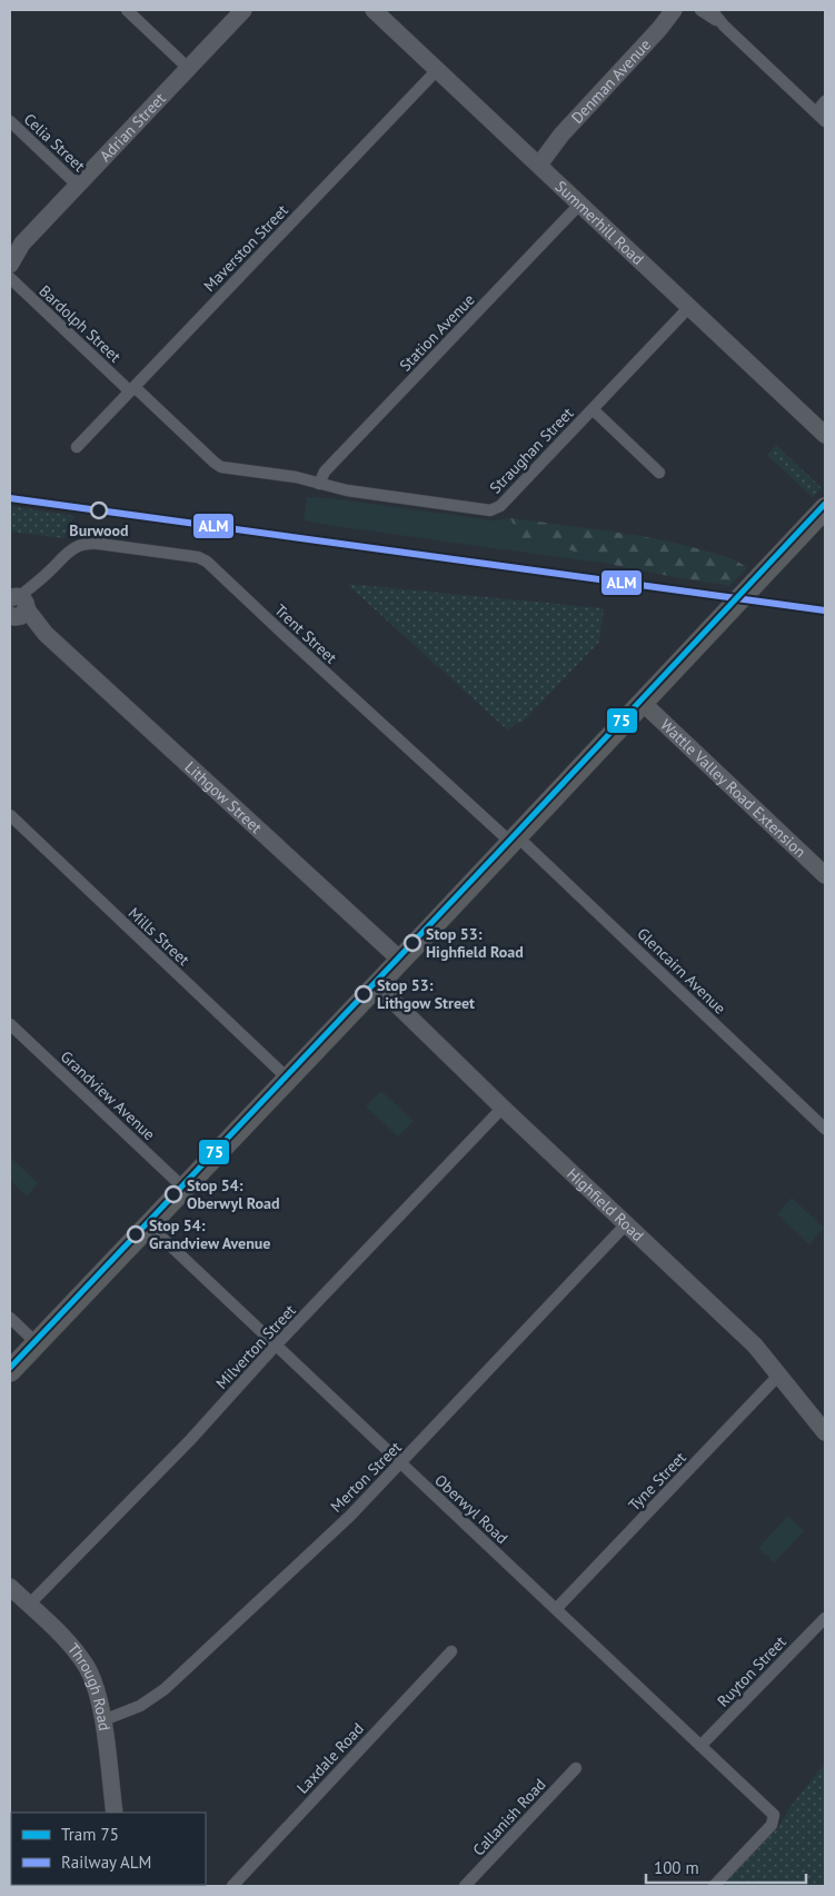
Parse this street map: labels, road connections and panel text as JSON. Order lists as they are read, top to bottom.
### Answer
{
  "streets": {
    "street": [
      "Denman Avenue",
      "Adrian Street",
      "Celia Street",
      "Summerhill Road",
      "Maverston Street",
      "Bardolph Street",
      "Station Avenue",
      "Straughan Street",
      "Trent Street",
      "Wattle Valley Road Extension",
      "Lithgow Street",
      "Mills Street",
      "Glencairn Avenue",
      "Grandview Avenue",
      "Highfield Road",
      "Milverton Street",
      "Merton Street",
      "Tyne Street",
      "Oberwyl Road",
      "Ruyton Street",
      "Through Road",
      "Laxdale Road",
      "Callanish Road"
    ]
  },
  "crossings": [
    ["Denman Avenue", "Summerhill Road"],
    ["Adrian Street", "Celia Street"],
    ["Summerhill Road", "Maverston Street"],
    ["Summerhill Road", "Station Avenue"],
    ["Summerhill Road", "Straughan Street"],
    ["Maverston Street", "Bardolph Street"],
    ["Bardolph Street", "Station Avenue"],
    ["Bardolph Street", "Straughan Street"],
    ["Station Avenue", "Straughan Street"],
    ["Trent Street", "Lithgow Street"],
    ["Trent Street", "Glencairn Avenue"],
    ["Highfield Road", "Milverton Street"],
    ["Highfield Road", "Merton Street"],
    ["Highfield Road", "Tyne Street"],
    ["Milverton Street", "Oberwyl Road"],
    ["Milverton Street", "Through Road"],
    ["Merton Street", "Oberwyl Road"],
    ["Merton Street", "Through Road"],
    ["Tyne Street", "Oberwyl Road"],
    ["Oberwyl Road", "Ruyton Street"]
  ],
  "places": [
    "Burwood",
    "Stop 53: Highfield Road",
    "Stop 53: Lithgow Street",
    "Stop 54: Oberwyl Road",
    "Stop 54: Grandview Avenue"
  ],
  "lines": ["rail line ALM", "tram line 75"],
  "legend": ["Tram 75", "Railway ALM"],
  "scale_bar": "100 m"
}
